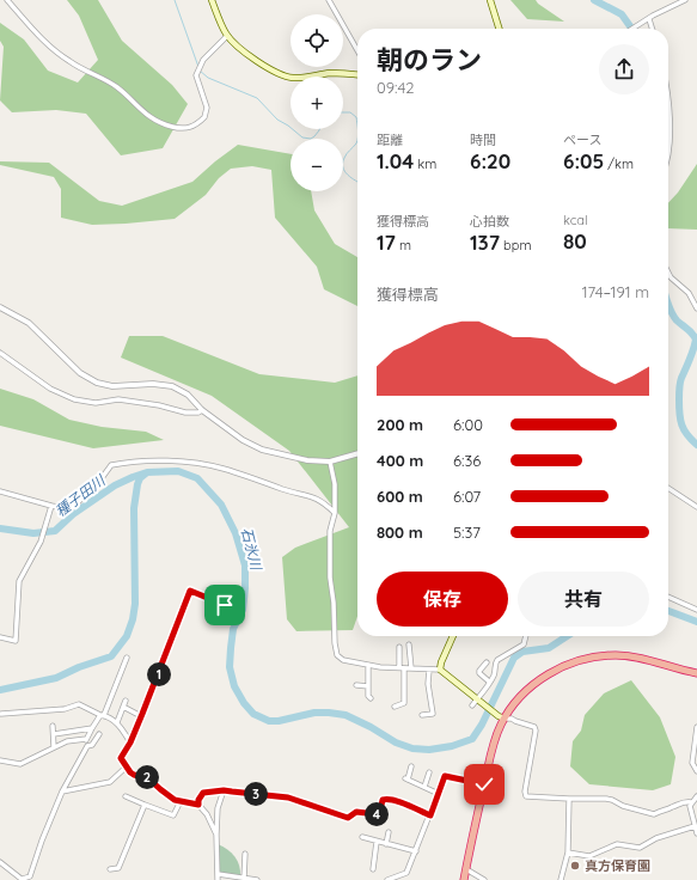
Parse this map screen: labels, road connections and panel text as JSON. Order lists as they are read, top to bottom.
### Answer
{
  "water": ["種子田川", "石氷川"],
  "places": ["真方保育園"],
  "page": {
    "map_buttons": ["+", "−"],
    "heading": ["朝のラン", "09:42"],
    "stats": [
      ["距離", "1.04 km"],
      ["時間", "6:20"],
      ["ペース", "6:05 /km"],
      ["獲得標高", "17 m"],
      ["心拍数", "137 bpm"],
      ["kcal", "80"]
    ],
    "chart": ["獲得標高", "174–191 m"],
    "list": [
      {
        "name": "200 m",
        "note": "6:00"
      },
      {
        "name": "400 m",
        "note": "6:36"
      },
      {
        "name": "600 m",
        "note": "6:07"
      },
      {
        "name": "800 m",
        "note": "5:37"
      }
    ],
    "buttons": ["保存", "共有"],
    "pins": [
      "1",
      "2",
      "3",
      "4"
    ]
  }
}
